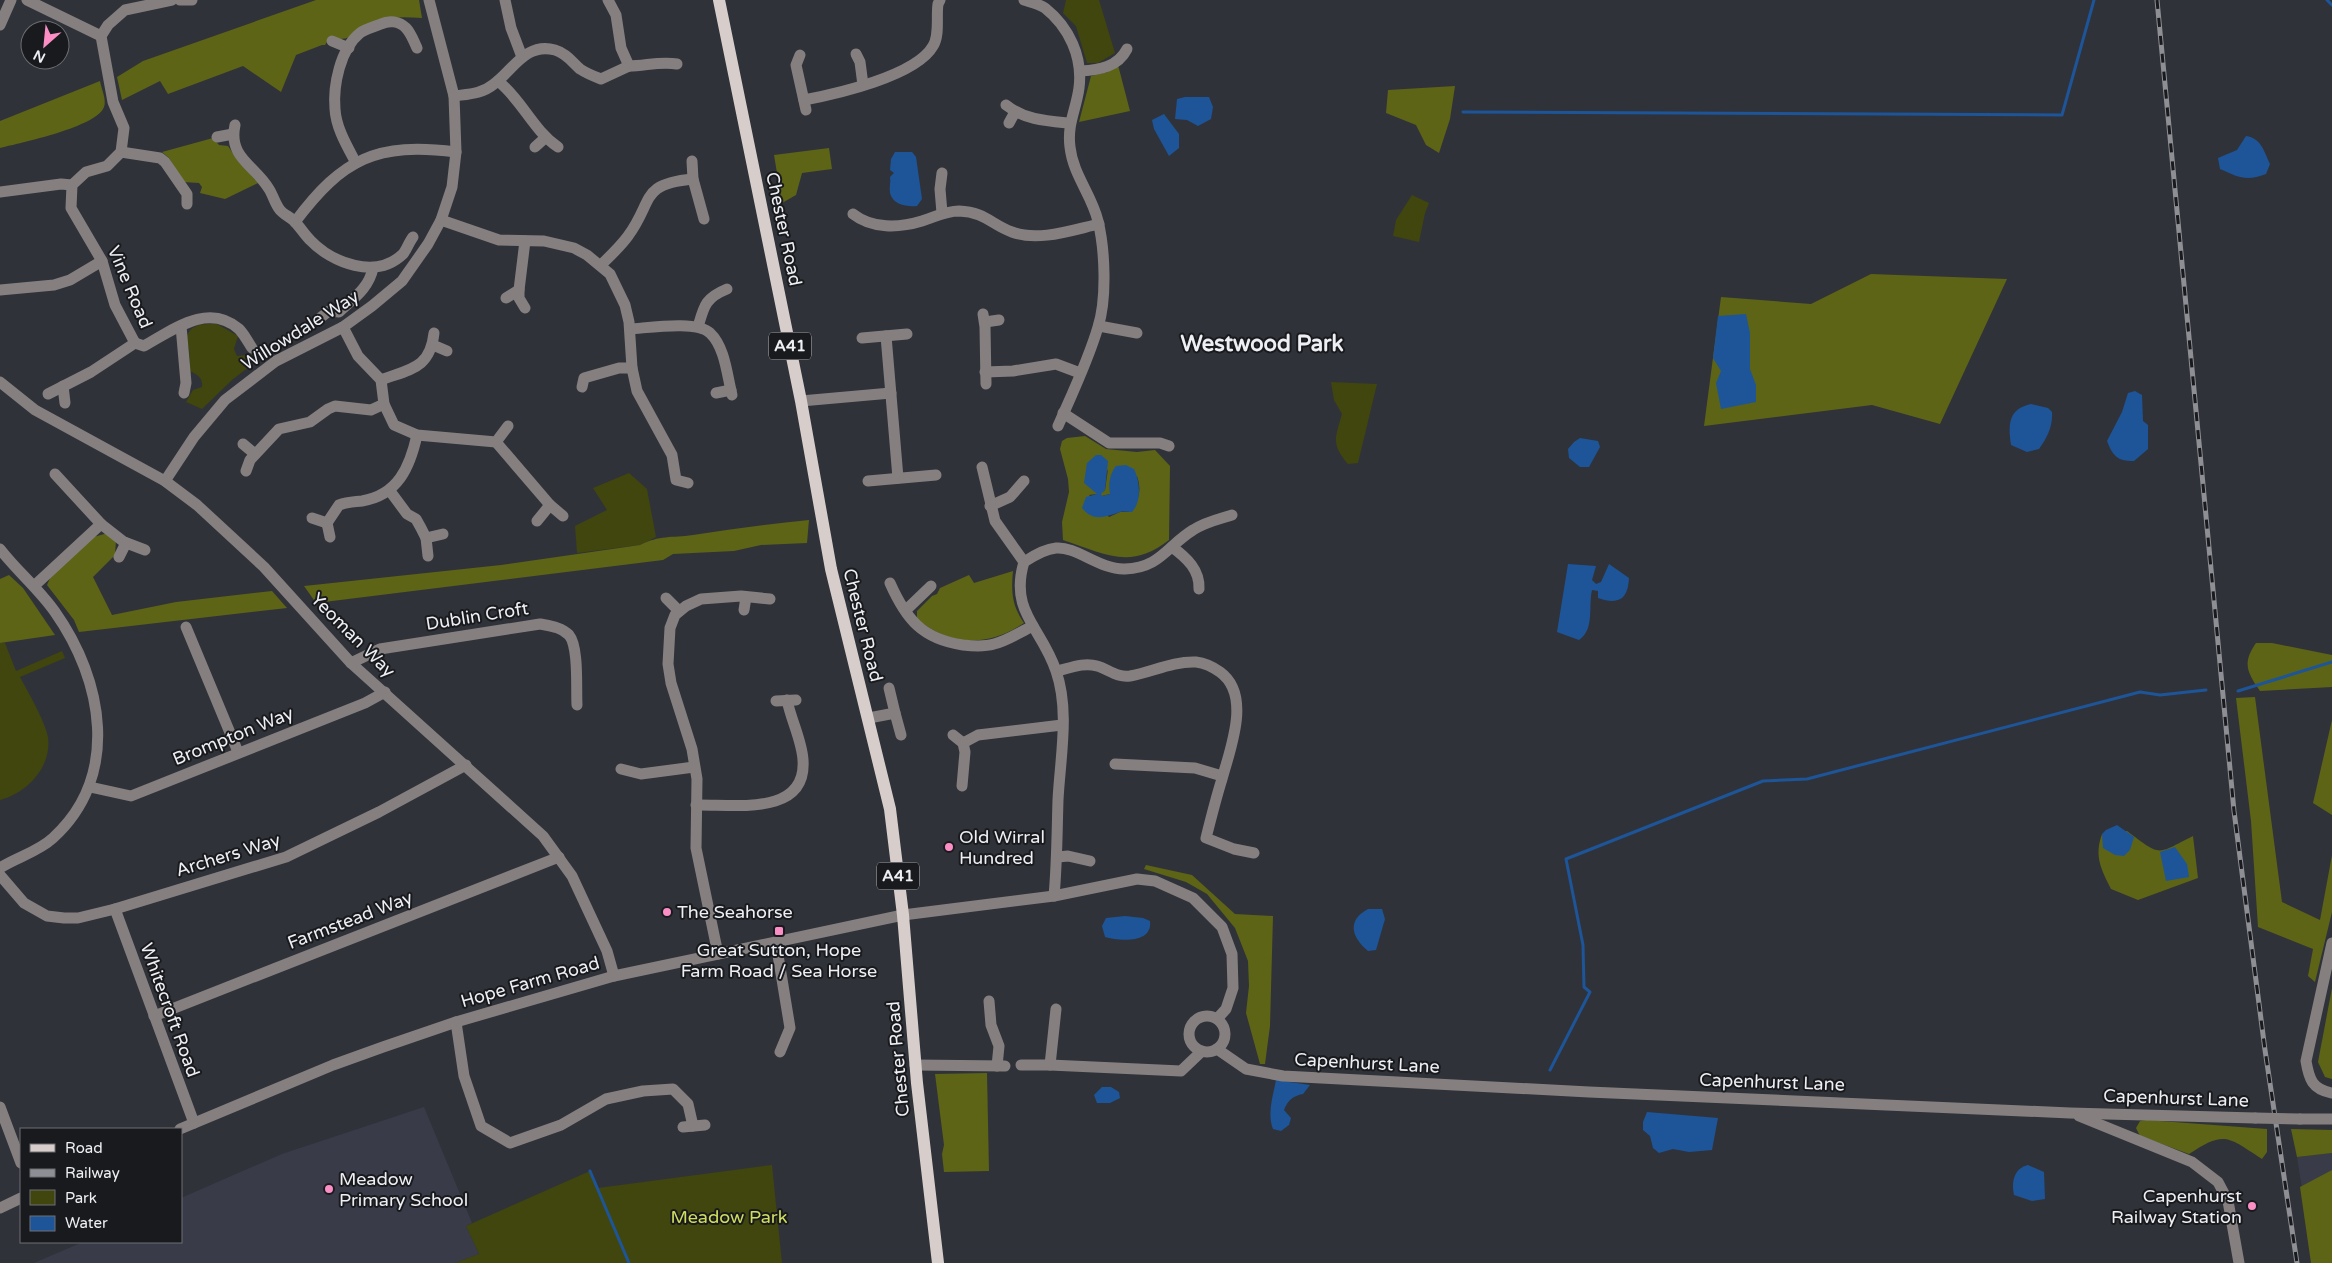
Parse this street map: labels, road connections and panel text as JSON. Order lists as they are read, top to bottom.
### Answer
{
  "streets": {
    "main road": ["Chester Road", "A41"],
    "street": [
      "Vine Road",
      "Willowdale Way",
      "Dublin Croft",
      "Yeoman Way",
      "Brompton Way",
      "Archers Way",
      "Farmstead Way",
      "Hope Farm Road",
      "Whitecroft Road",
      "Capenhurst Lane"
    ]
  },
  "crossings": [
    ["Chester Road", "Hope Farm Road"],
    ["Willowdale Way", "Yeoman Way"],
    ["Dublin Croft", "Yeoman Way"],
    ["Yeoman Way", "Brompton Way"],
    ["Yeoman Way", "Archers Way"],
    ["Yeoman Way", "Farmstead Way"],
    ["Yeoman Way", "Hope Farm Road"],
    ["Archers Way", "Whitecroft Road"],
    ["Farmstead Way", "Whitecroft Road"],
    ["Hope Farm Road", "Whitecroft Road"],
    ["Hope Farm Road", "Capenhurst Lane"]
  ],
  "districts": ["Westwood Park"],
  "parks": ["Meadow Park"],
  "places": {
    "other": [
      "Old Wirral Hundred",
      "The Seahorse",
      "Meadow Primary School",
      "Capenhurst Railway Station"
    ],
    "transit": ["Great Sutton, Hope Farm Road / Sea Horse"]
  },
  "legend": [
    "Road",
    "Railway",
    "Park",
    "Water"
  ],
  "north": "bottom left"
}
